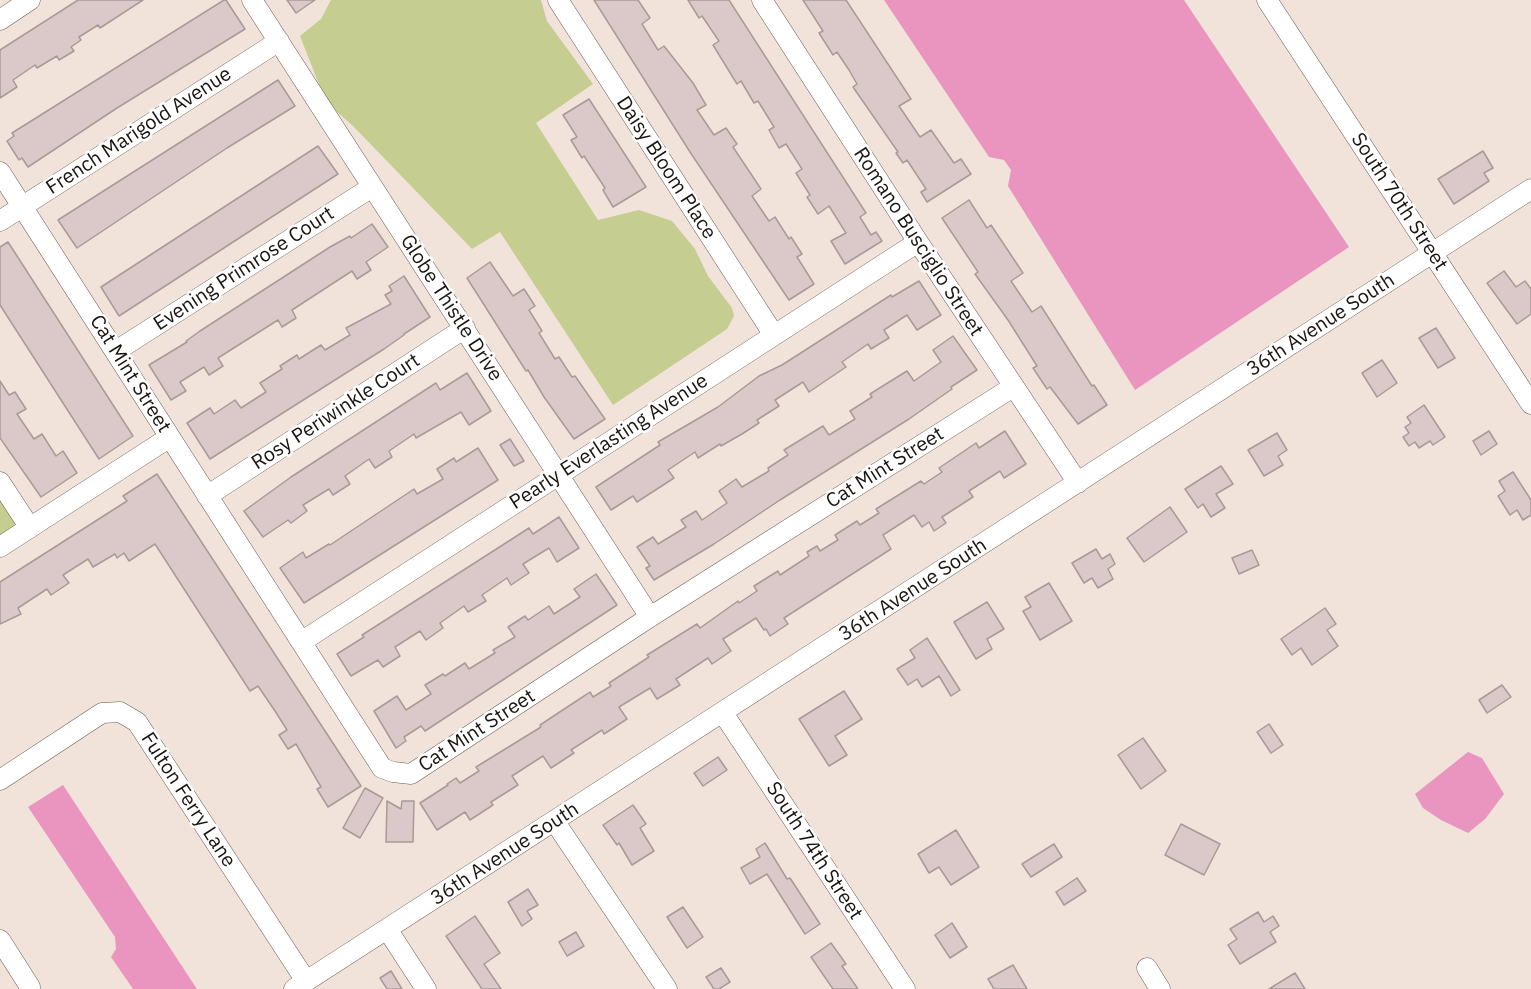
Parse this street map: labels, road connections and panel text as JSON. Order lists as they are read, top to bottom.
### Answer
{
  "streets": {
    "street": [
      "French Marigold Avenue",
      "Daisy Bloom Place",
      "South 70th Street",
      "Romano Busciglio Street",
      "Evening Primrose Court",
      "Globe Thistle Drive",
      "36th Avenue South",
      "Cat Mint Street",
      "Rosy Periwinkle Court",
      "Pearly Everlasting Avenue",
      "Fulton Ferry Lane",
      "South 74th Street"
    ]
  },
  "crossings": [
    ["French Marigold Avenue", "Globe Thistle Drive"],
    ["French Marigold Avenue", "Cat Mint Street"],
    ["Daisy Bloom Place", "Pearly Everlasting Avenue"],
    ["South 70th Street", "36th Avenue South"],
    ["Romano Busciglio Street", "36th Avenue South"],
    ["Romano Busciglio Street", "Cat Mint Street"],
    ["Romano Busciglio Street", "Pearly Everlasting Avenue"],
    ["Evening Primrose Court", "Globe Thistle Drive"],
    ["Evening Primrose Court", "Cat Mint Street"],
    ["Globe Thistle Drive", "Cat Mint Street"],
    ["Globe Thistle Drive", "Rosy Periwinkle Court"],
    ["Globe Thistle Drive", "Pearly Everlasting Avenue"],
    ["36th Avenue South", "Fulton Ferry Lane"],
    ["36th Avenue South", "South 74th Street"],
    ["Cat Mint Street", "Rosy Periwinkle Court"],
    ["Cat Mint Street", "Pearly Everlasting Avenue"]
  ]
}
